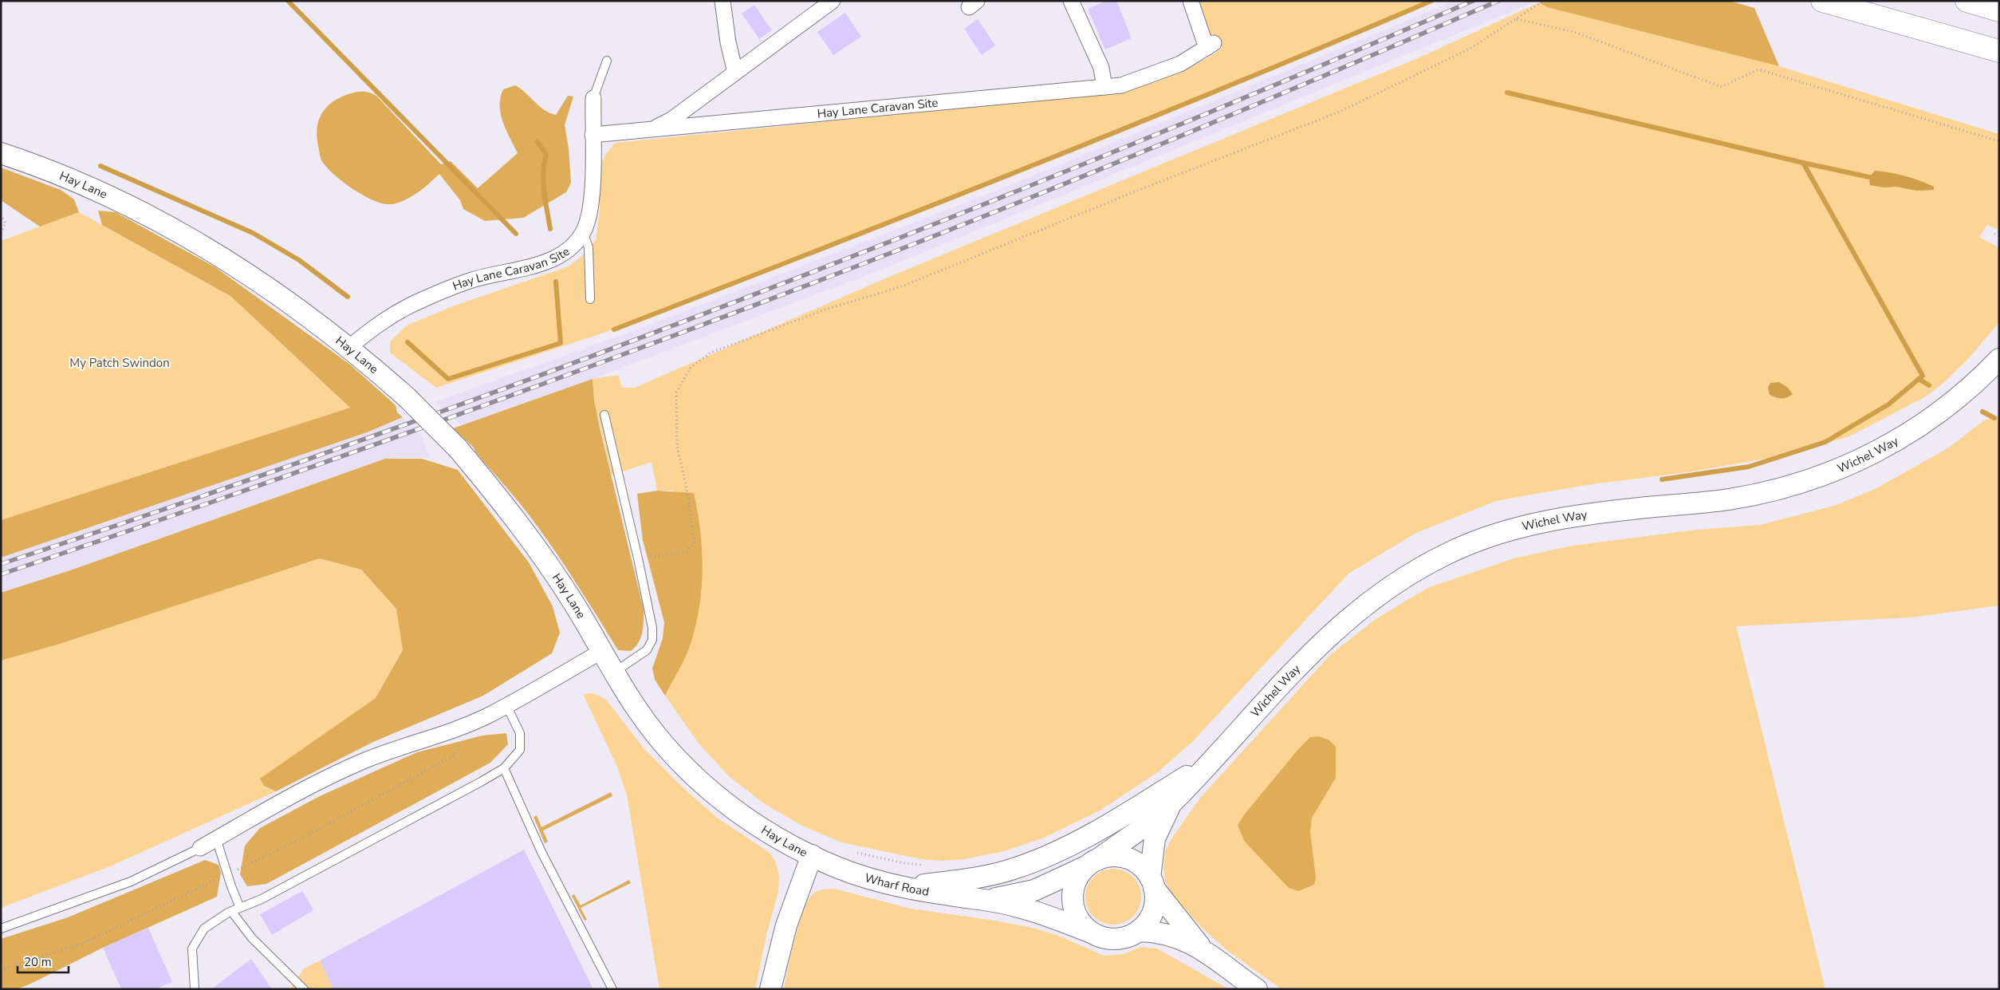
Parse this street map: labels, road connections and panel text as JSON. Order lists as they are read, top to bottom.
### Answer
{
  "streets": {
    "main road": ["Hay Lane", "Wichel Way", "Wharf Road"],
    "street": ["Hay Lane Caravan Site"]
  },
  "crossings": [
    ["Hay Lane Caravan Site", "Hay Lane"],
    ["Hay Lane", "Wharf Road"],
    ["Wichel Way", "Wharf Road"]
  ],
  "parks": ["My Patch Swindon"],
  "scale_bar": "20 m"
}
